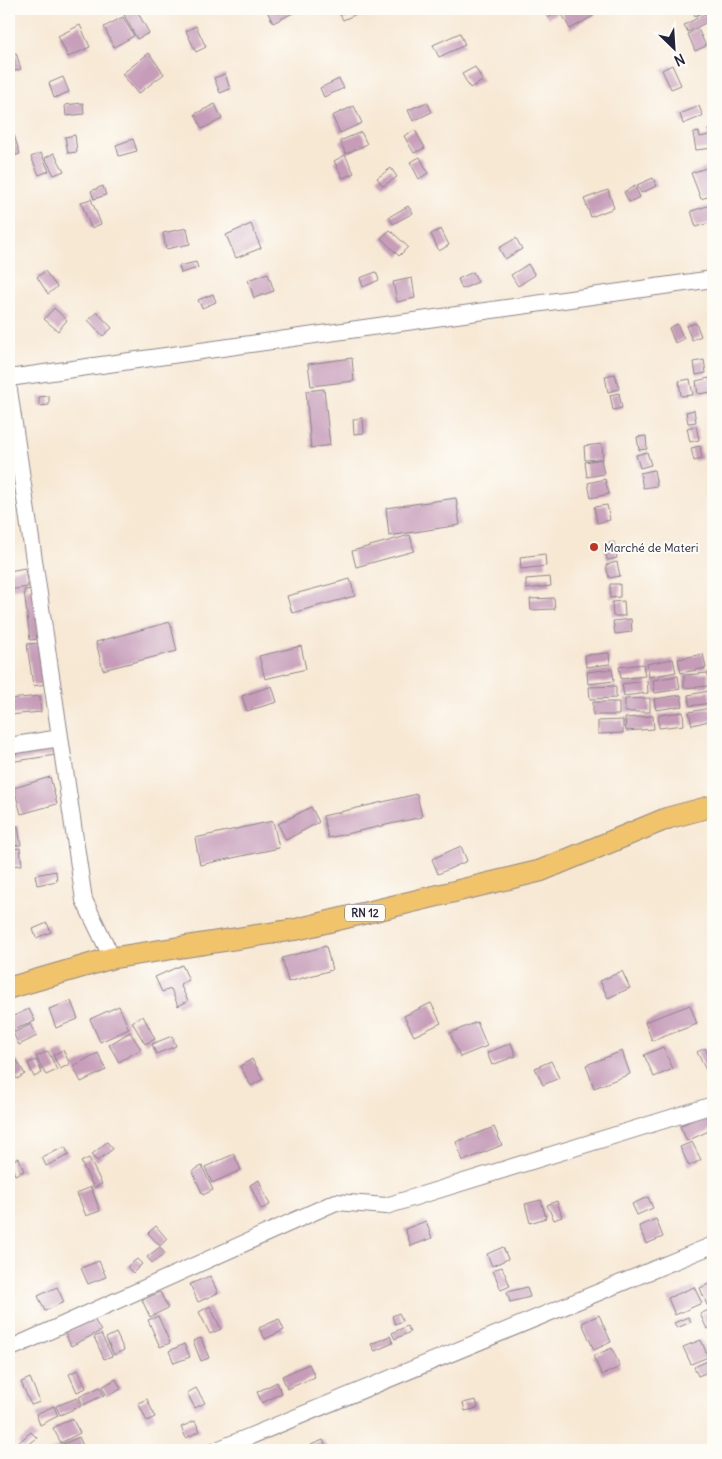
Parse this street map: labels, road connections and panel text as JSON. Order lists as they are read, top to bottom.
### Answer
{
  "streets": {
    "main road": ["RN 12"]
  },
  "places": ["Marché de Materi"],
  "north": "bottom right"
}
